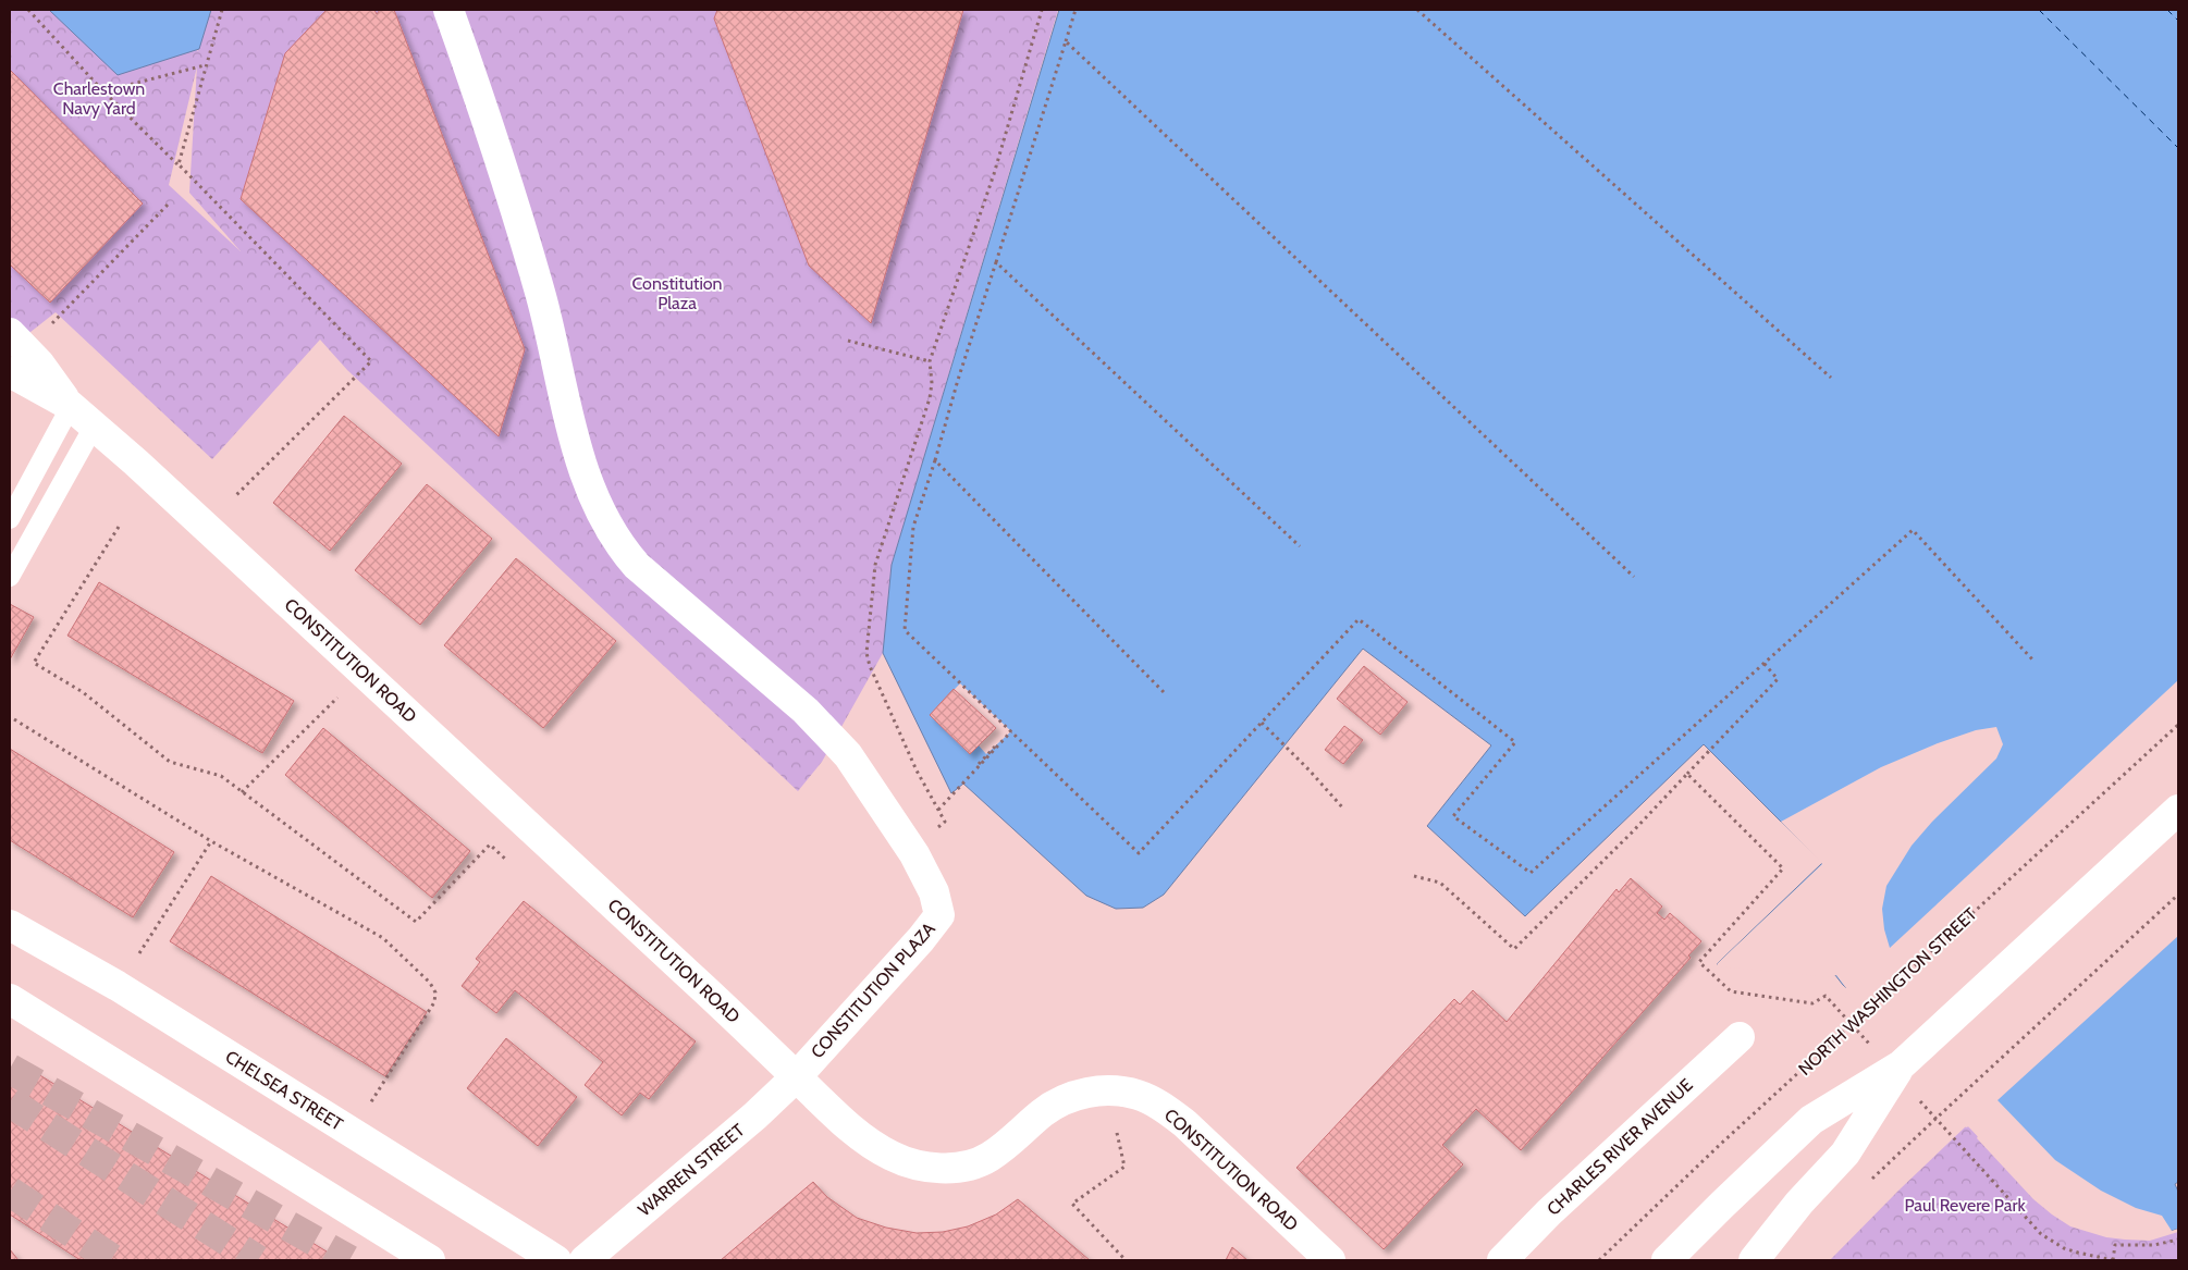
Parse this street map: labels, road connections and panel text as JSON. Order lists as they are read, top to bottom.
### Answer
{
  "streets": {
    "street": [
      "CONSTITUTION ROAD",
      "CONSTITUTION PLAZA",
      "CHELSEA STREET",
      "CHARLES RIVER AVENUE",
      "WARREN STREET"
    ],
    "path": ["NORTH WASHINGTON STREET"]
  },
  "crossings": [
    ["CONSTITUTION ROAD", "CONSTITUTION PLAZA"],
    ["CONSTITUTION ROAD", "WARREN STREET"],
    ["CONSTITUTION PLAZA", "WARREN STREET"]
  ],
  "parks": ["Charlestown Navy Yard", "Constitution Plaza", "Paul Revere Park"]
}
